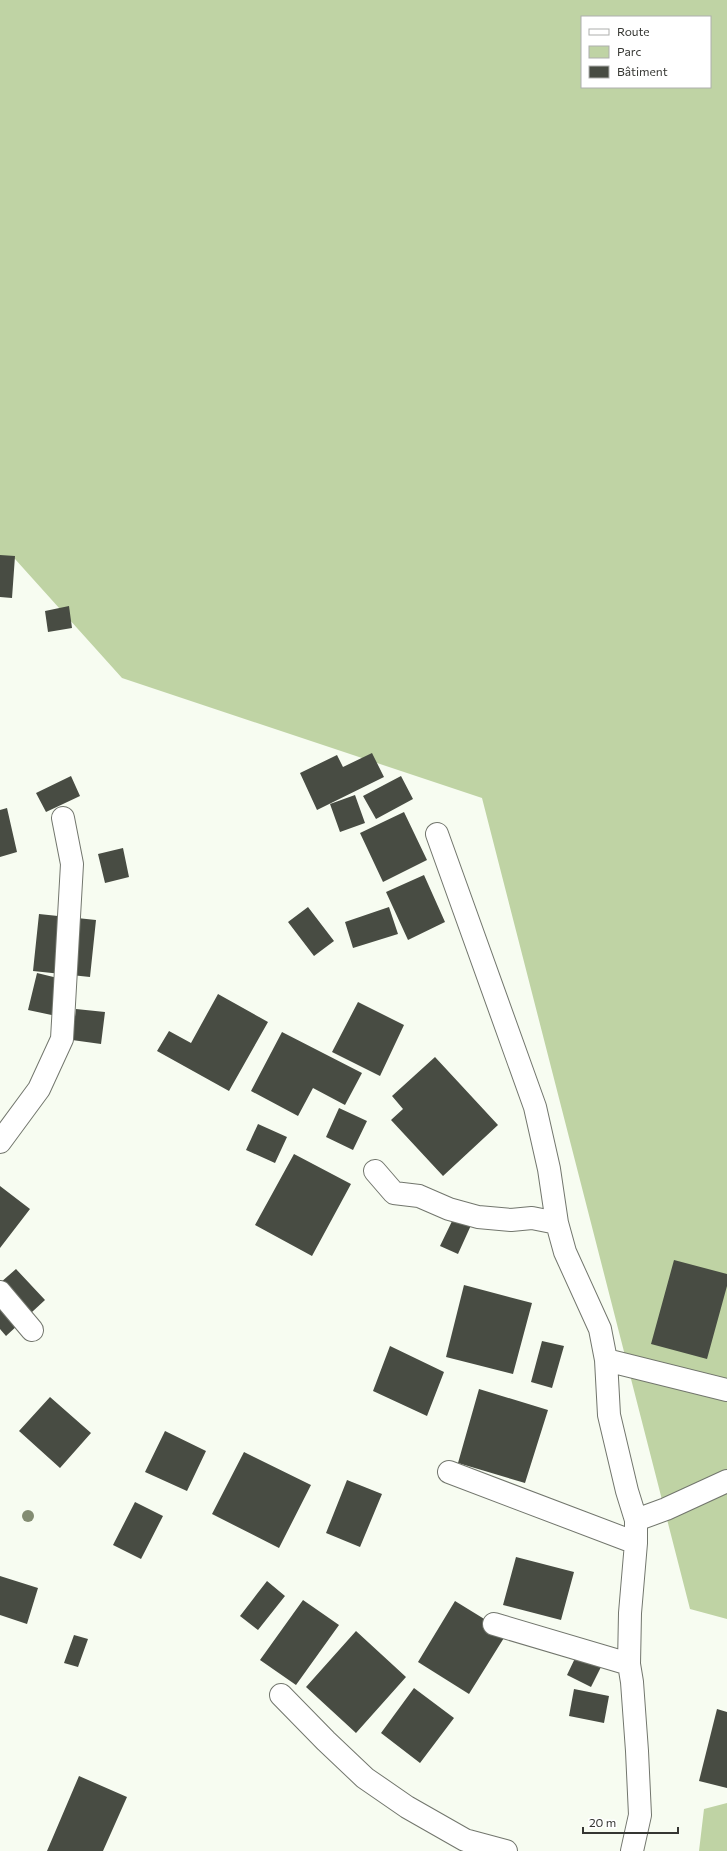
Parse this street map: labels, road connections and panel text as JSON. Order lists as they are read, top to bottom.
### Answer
{
  "legend": ["Route", "Parc", "Bâtiment"],
  "scale_bar": "20 m"
}
